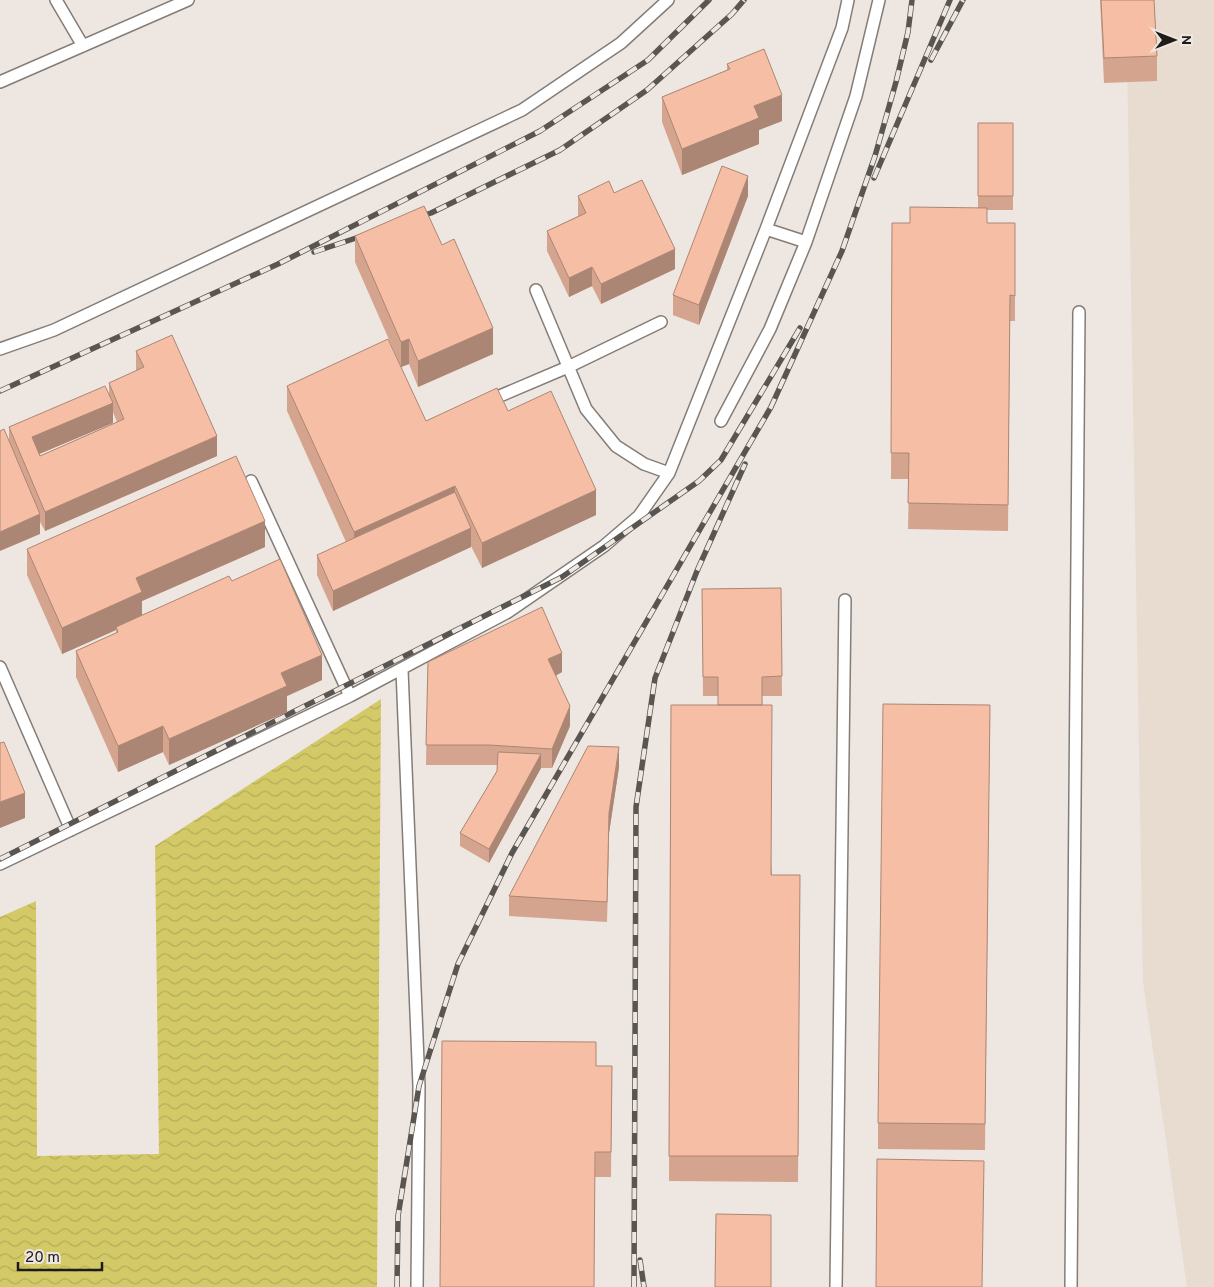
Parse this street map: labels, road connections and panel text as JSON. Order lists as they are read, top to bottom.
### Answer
{
  "scale_bar": "20 m",
  "north": "right"
}
